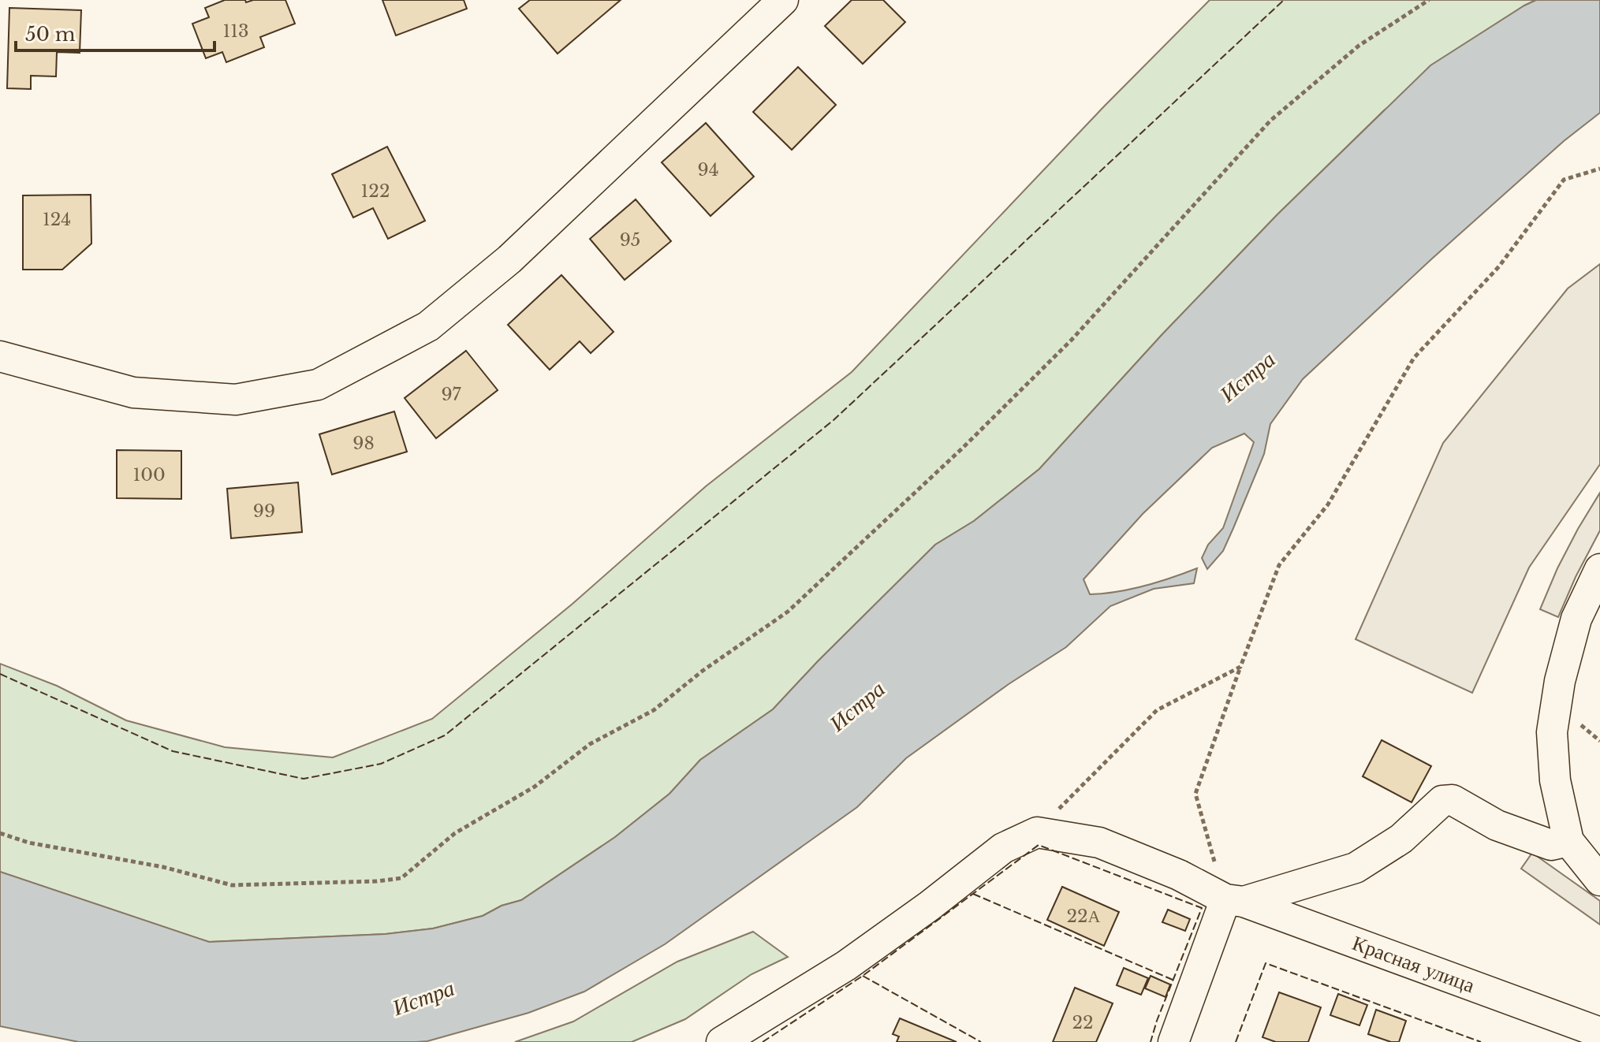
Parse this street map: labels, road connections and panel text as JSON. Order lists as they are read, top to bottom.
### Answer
{
  "streets": {
    "street": ["Красная улица"]
  },
  "water": ["Истра"],
  "house_numbers": [
    "113",
    "94",
    "122",
    "124",
    "95",
    "97",
    "98",
    "100",
    "99",
    "22А",
    "22"
  ],
  "scale_bar": "50 m"
}
